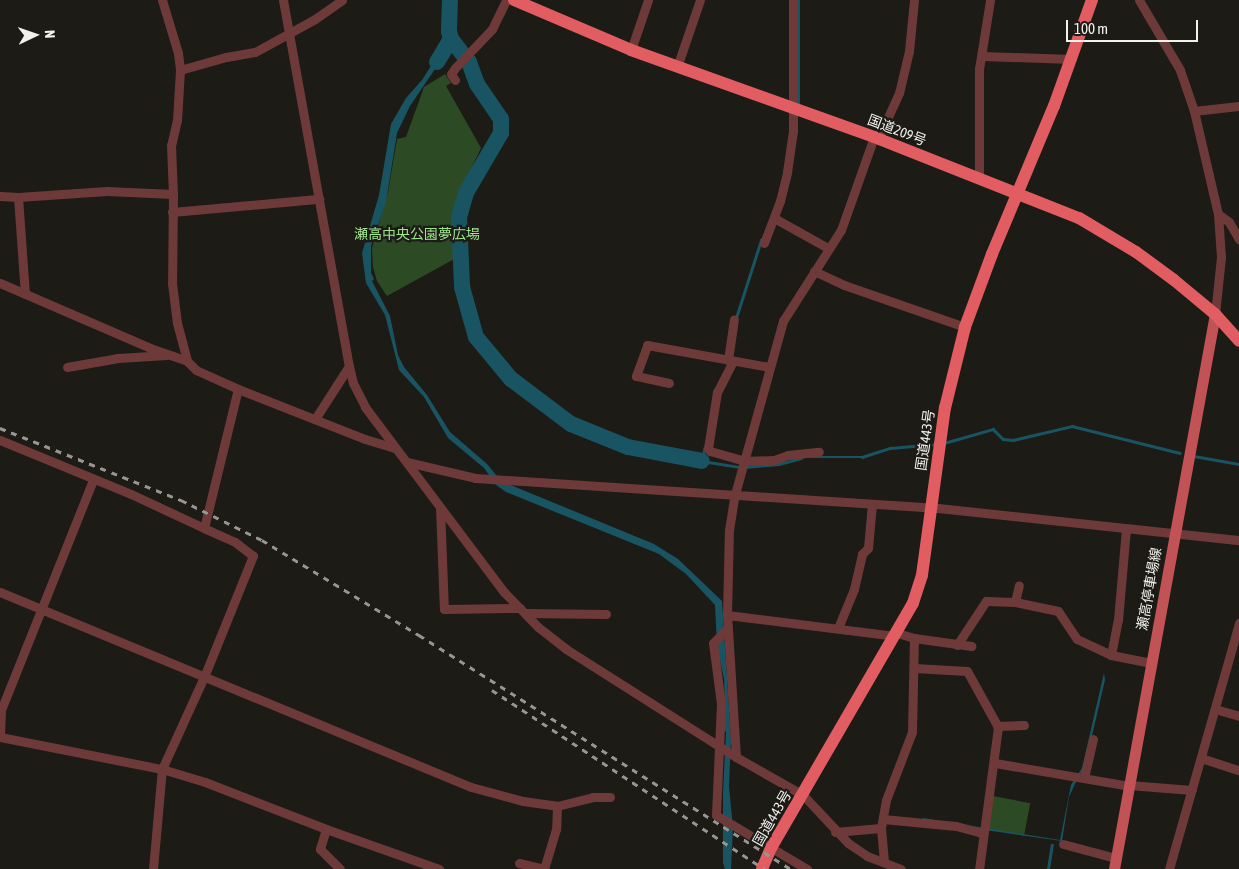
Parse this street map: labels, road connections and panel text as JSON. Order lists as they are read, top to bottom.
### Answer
{
  "streets": {
    "highway": ["国道209号", "国道443号"],
    "main road": ["瀬高停車場線"]
  },
  "crossings": [
    ["国道209号", "国道443号"],
    ["国道209号", "瀬高停車場線"]
  ],
  "parks": ["瀬高中央公園夢広場"],
  "scale_bar": "100 m",
  "north": "right"
}
